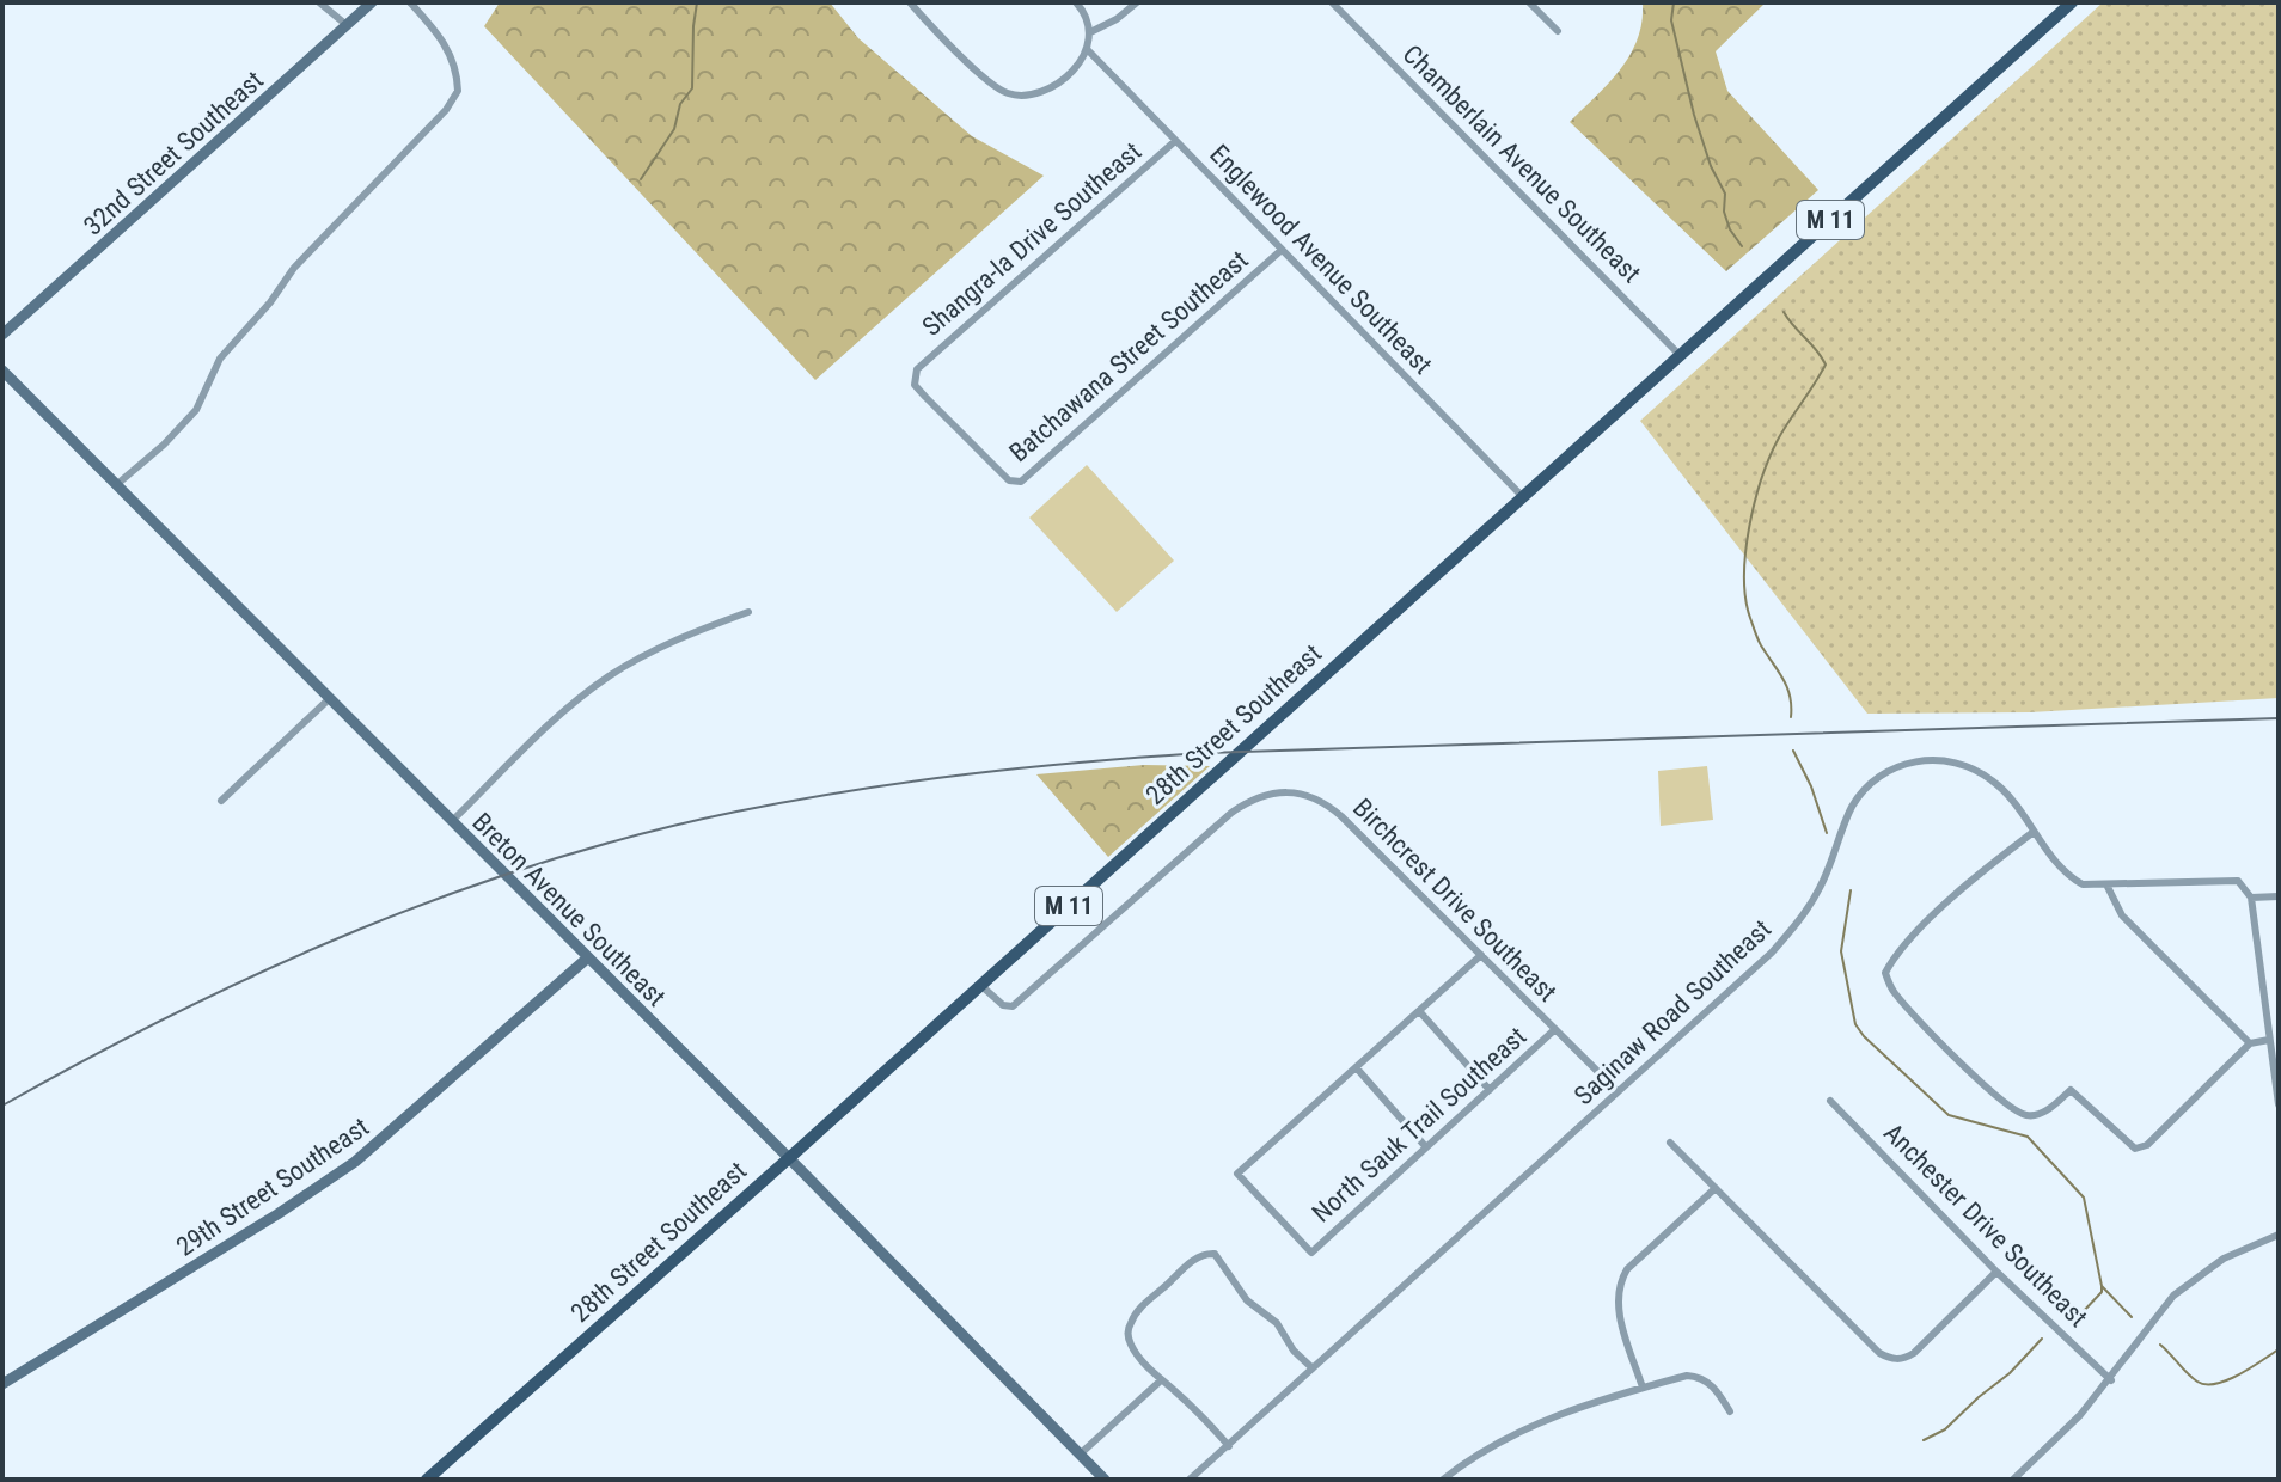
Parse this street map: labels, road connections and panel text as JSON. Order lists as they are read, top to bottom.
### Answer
{
  "streets": {
    "main road": [
      "32nd Street Southeast",
      "M 11",
      "28th Street Southeast",
      "Breton Avenue Southeast",
      "29th Street Southeast"
    ],
    "street": [
      "Chamberlain Avenue Southeast",
      "Shangra-la Drive Southeast",
      "Englewood Avenue Southeast",
      "Batchawana Street Southeast",
      "Birchcrest Drive Southeast",
      "Saginaw Road Southeast",
      "North Sauk Trail Southeast",
      "Anchester Drive Southeast"
    ]
  },
  "crossings": [
    ["Chamberlain Avenue Southeast", "28th Street Southeast"],
    ["Shangra-la Drive Southeast", "Englewood Avenue Southeast"],
    ["Shangra-la Drive Southeast", "Batchawana Street Southeast"],
    ["Englewood Avenue Southeast", "Batchawana Street Southeast"],
    ["Englewood Avenue Southeast", "28th Street Southeast"],
    ["28th Street Southeast", "Birchcrest Drive Southeast"],
    ["28th Street Southeast", "Breton Avenue Southeast"],
    ["Birchcrest Drive Southeast", "Saginaw Road Southeast"],
    ["Birchcrest Drive Southeast", "North Sauk Trail Southeast"],
    ["Breton Avenue Southeast", "29th Street Southeast"]
  ]
}
